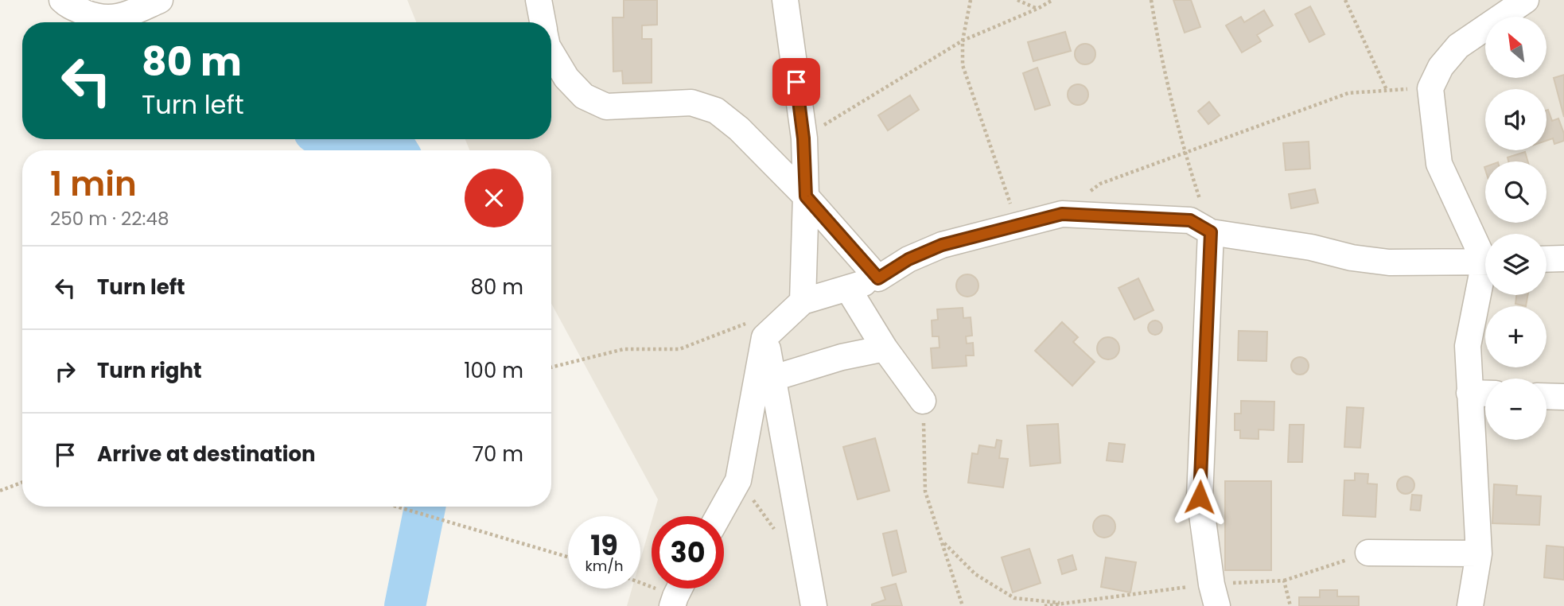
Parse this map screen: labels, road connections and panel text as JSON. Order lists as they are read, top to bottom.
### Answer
{
  "north": "top left",
  "page": {
    "map_buttons": ["+", "−"],
    "turn": ["80 m", "Turn left"],
    "heading": ["1 min", "250 m · 22:48"],
    "list": [
      {
        "name": "Turn left",
        "value": "80 m"
      },
      {
        "name": "Turn right",
        "value": "100 m"
      },
      {
        "name": "Arrive at destination",
        "value": "70 m"
      }
    ],
    "speed": "19 km/h",
    "limit": "30"
  }
}
